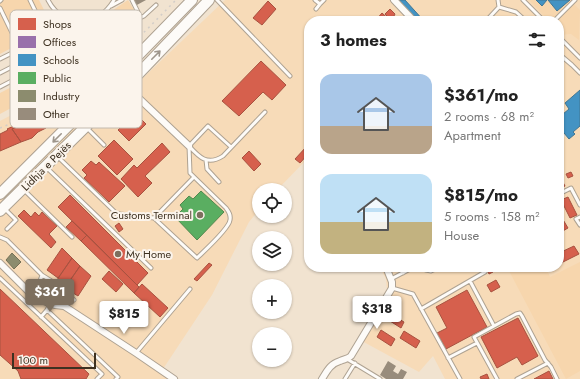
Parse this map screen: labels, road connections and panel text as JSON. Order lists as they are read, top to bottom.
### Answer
{
  "streets": {
    "highway": ["Lidhja e Pejës"]
  },
  "places": ["Customs Terminal", "My Home"],
  "legend": [
    "Shops",
    "Offices",
    "Schools",
    "Public",
    "Industry",
    "Other"
  ],
  "scale_bar": "100 m",
  "page": {
    "heading": "3 homes",
    "list": [
      {
        "name": "$361/mo",
        "note": "2 rooms · 68 m² · Apartment"
      },
      {
        "name": "$815/mo",
        "note": "5 rooms · 158 m² · House"
      }
    ],
    "map_buttons": ["+", "−"],
    "price": ["$361", "$318", "$815"],
    "scale": "100 m"
  }
}
